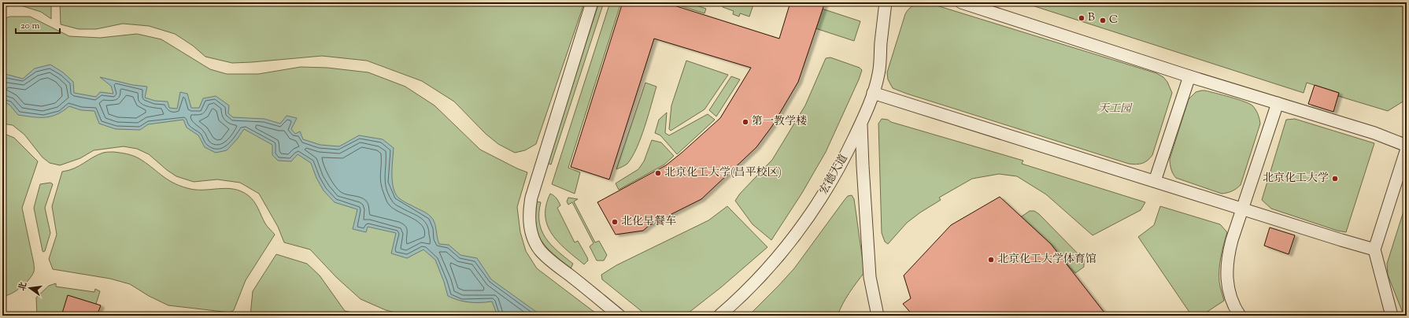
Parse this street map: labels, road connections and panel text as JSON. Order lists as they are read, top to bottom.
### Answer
{
  "streets": {
    "street": ["宏德大道"]
  },
  "parks": ["天工园"],
  "places": [
    "B",
    "C",
    "第一教学楼",
    "北京化工大学(昌平校区)",
    "北京化工大学",
    "北化早餐车",
    "北京化工大学体育馆"
  ],
  "scale_bar": "20 m",
  "north": "left"
}
